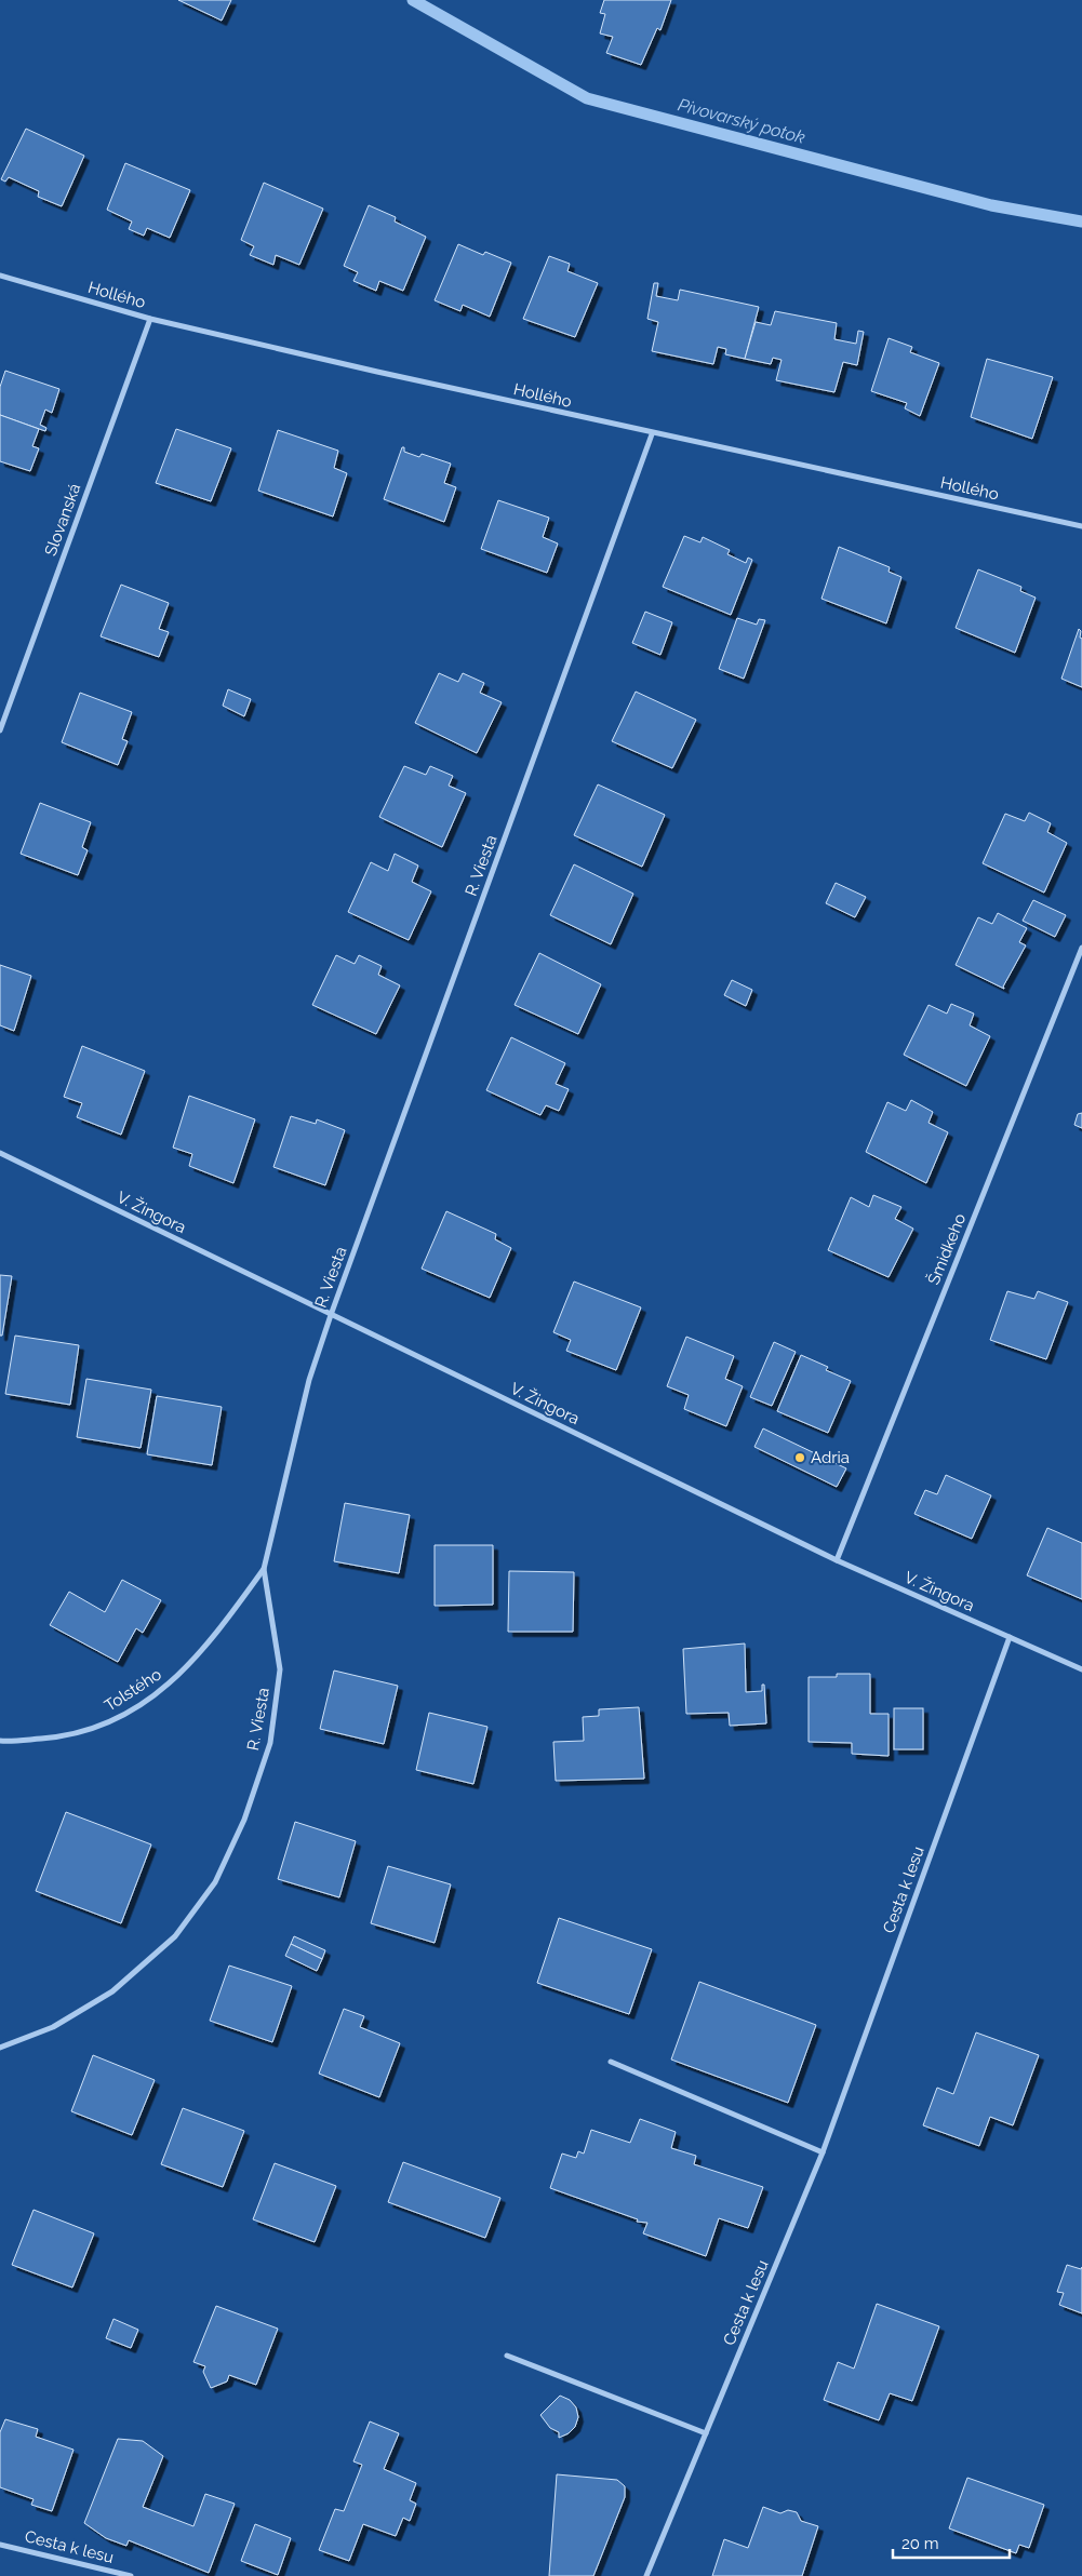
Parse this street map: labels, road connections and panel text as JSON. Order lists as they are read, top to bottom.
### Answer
{
  "streets": {
    "street": [
      "Hollého",
      "Slovanská",
      "R. Viesta",
      "V. Žingora",
      "Šmidkeho",
      "Tolstého",
      "Cesta k lesu"
    ]
  },
  "crossings": [
    ["Hollého", "Slovanská"],
    ["Hollého", "R. Viesta"],
    ["R. Viesta", "V. Žingora"],
    ["R. Viesta", "Tolstého"],
    ["V. Žingora", "Šmidkeho"],
    ["V. Žingora", "Cesta k lesu"]
  ],
  "water": ["Pivovarský potok"],
  "places": ["Adria"],
  "scale_bar": "20 m"
}
